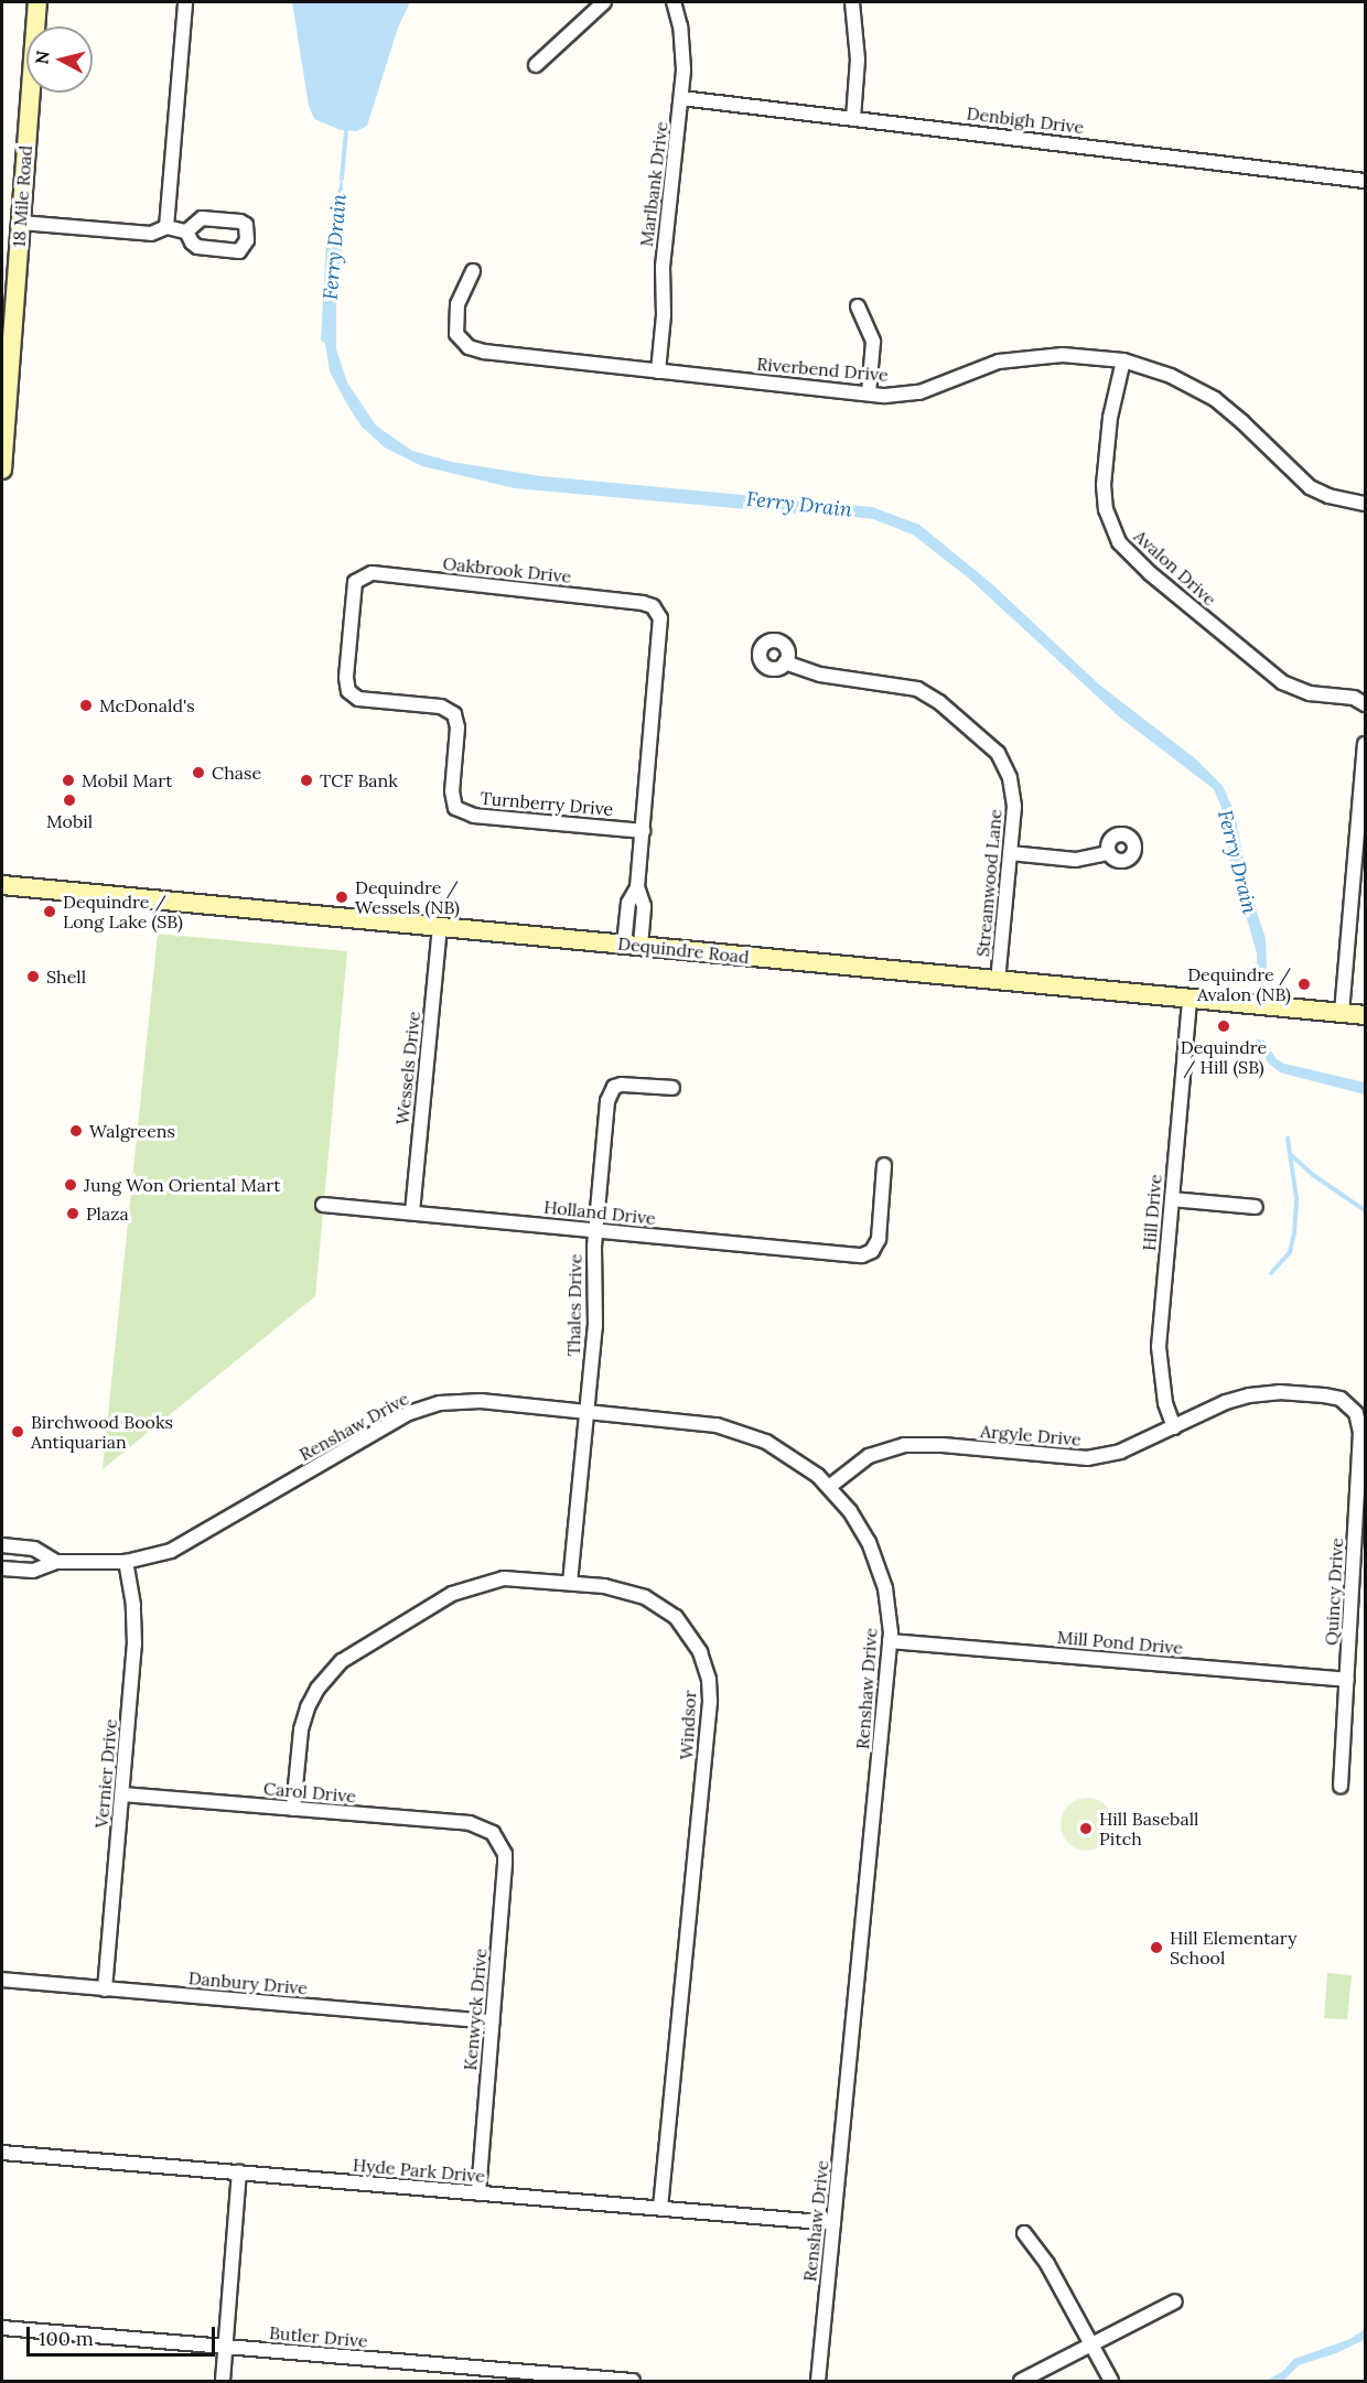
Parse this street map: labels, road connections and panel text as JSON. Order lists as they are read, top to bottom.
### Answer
{
  "streets": {
    "main road": ["18 Mile Road", "Dequindre Road"],
    "street": [
      "Denbigh Drive",
      "Marlbank Drive",
      "Riverbend Drive",
      "Avalon Drive",
      "Oakbrook Drive",
      "Turnberry Drive",
      "Streamwood Lane",
      "Wessels Drive",
      "Holland Drive",
      "Hill Drive",
      "Thales Drive",
      "Renshaw Drive",
      "Argyle Drive",
      "Quincy Drive",
      "Mill Pond Drive",
      "Windsor",
      "Vernier Drive",
      "Carol Drive",
      "Danbury Drive",
      "Kenwyck Drive",
      "Hyde Park Drive",
      "Butler Drive"
    ]
  },
  "crossings": [
    ["Denbigh Drive", "Marlbank Drive"],
    ["Marlbank Drive", "Riverbend Drive"],
    ["Riverbend Drive", "Avalon Drive"],
    ["Oakbrook Drive", "Turnberry Drive"],
    ["Streamwood Lane", "Dequindre Road"],
    ["Dequindre Road", "Wessels Drive"],
    ["Dequindre Road", "Hill Drive"],
    ["Wessels Drive", "Holland Drive"],
    ["Holland Drive", "Thales Drive"],
    ["Hill Drive", "Argyle Drive"],
    ["Thales Drive", "Renshaw Drive"],
    ["Thales Drive", "Windsor"],
    ["Renshaw Drive", "Argyle Drive"],
    ["Renshaw Drive", "Mill Pond Drive"],
    ["Renshaw Drive", "Vernier Drive"],
    ["Renshaw Drive", "Hyde Park Drive"],
    ["Argyle Drive", "Quincy Drive"],
    ["Quincy Drive", "Mill Pond Drive"],
    ["Windsor", "Carol Drive"],
    ["Windsor", "Hyde Park Drive"],
    ["Vernier Drive", "Carol Drive"],
    ["Vernier Drive", "Danbury Drive"],
    ["Carol Drive", "Kenwyck Drive"],
    ["Danbury Drive", "Kenwyck Drive"],
    ["Kenwyck Drive", "Hyde Park Drive"]
  ],
  "water": ["Ferry Drain"],
  "places": [
    "McDonald's",
    "Chase",
    "Mobil Mart",
    "TCF Bank",
    "Mobil",
    "Dequindre / Wessels (NB)",
    "Dequindre / Long Lake (SB)",
    "Shell",
    "Dequindre / Avalon (NB)",
    "Dequindre / Hill (SB)",
    "Walgreens",
    "Jung Won Oriental Mart",
    "Plaza",
    "Birchwood Books Antiquarian",
    "Hill Baseball Pitch",
    "Hill Elementary School"
  ],
  "scale_bar": "100 m",
  "north": "left"
}
